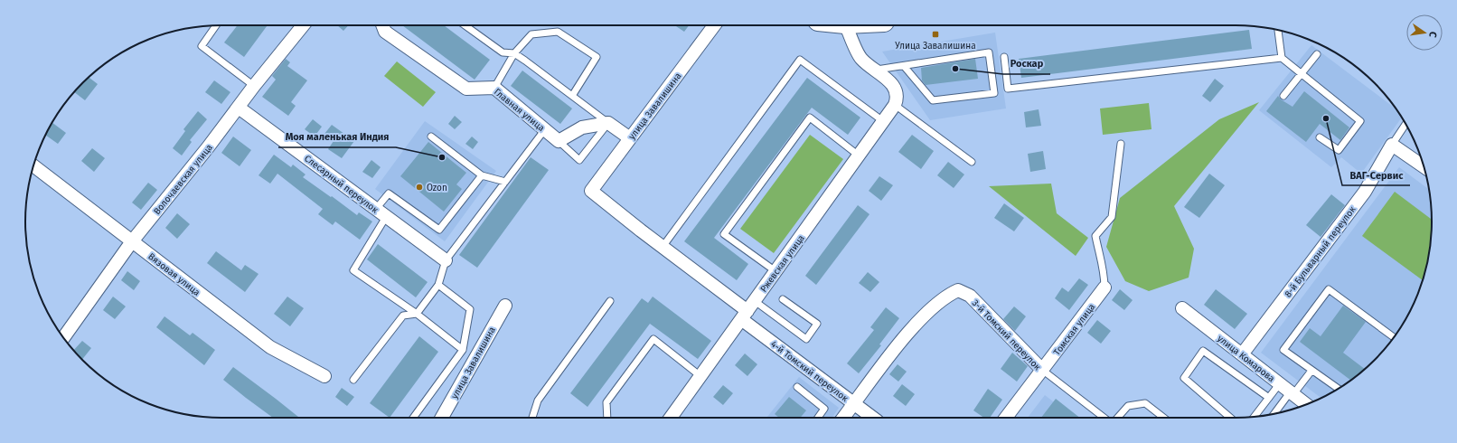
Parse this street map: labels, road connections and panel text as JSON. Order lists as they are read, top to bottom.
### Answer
{
  "streets": {
    "street": [
      "улица Завалишина",
      "Главная улица",
      "Волочаевская улица",
      "Слесарный переулок",
      "8-й Бульварный переулок",
      "Ржевская улица",
      "Вязовая улица",
      "Томская улица",
      "3-й Томский переулок",
      "улица Комарова",
      "4-й Томский переулок"
    ]
  },
  "crossings": [
    ["улица Завалишина", "4-й Томский переулок"],
    ["Волочаевская улица", "Слесарный переулок"],
    ["Волочаевская улица", "Вязовая улица"],
    ["8-й Бульварный переулок", "улица Комарова"],
    ["Ржевская улица", "4-й Томский переулок"],
    ["Томская улица", "3-й Томский переулок"],
    ["3-й Томский переулок", "4-й Томский переулок"]
  ],
  "places": {
    "transit": ["Улица Завалишина"],
    "other": [
      "Роскар",
      "ВАГ-Сервис",
      "Моя маленькая Индия",
      "Ozon"
    ]
  },
  "north": "right"
}
